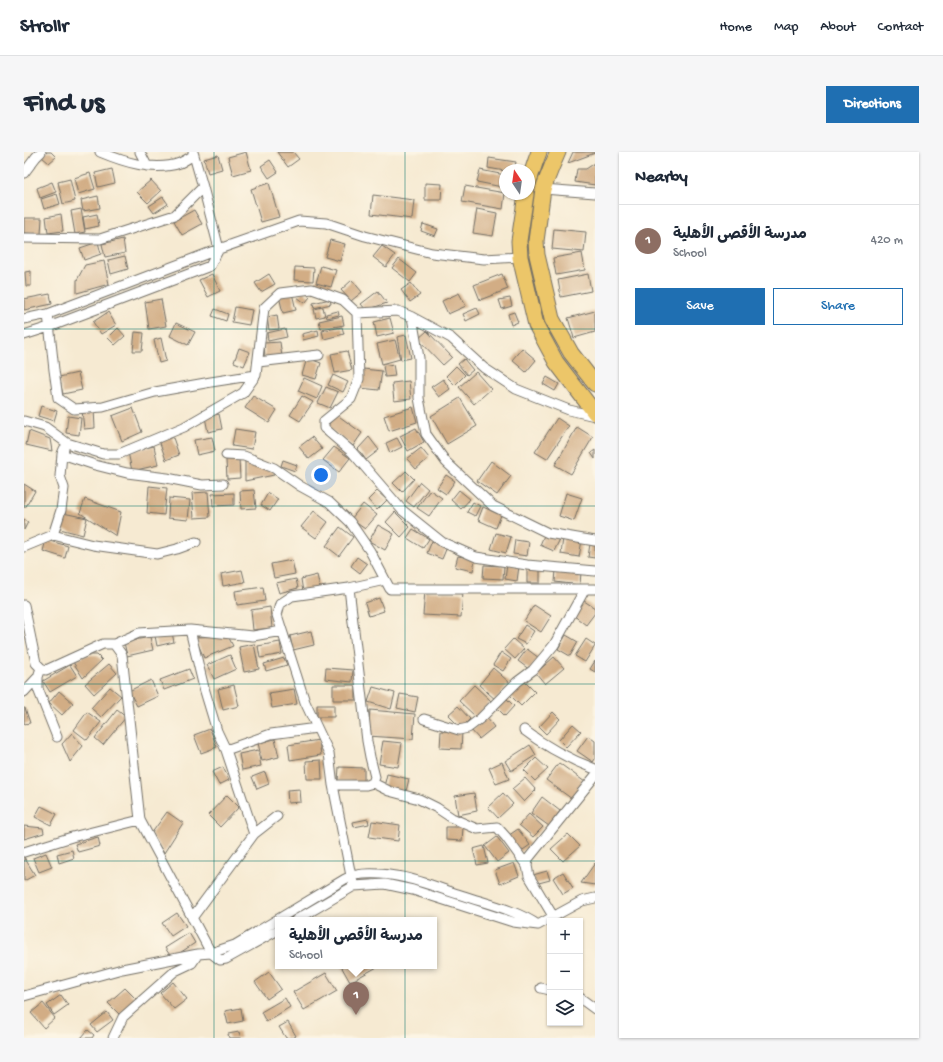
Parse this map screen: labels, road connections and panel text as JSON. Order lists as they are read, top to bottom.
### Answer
{
  "north": "top",
  "page": {
    "header": "Strollr",
    "nav": [
      "Home",
      "Map",
      "About",
      "Contact"
    ],
    "buttons": [
      "Directions",
      ["Save", "Share"]
    ],
    "title": "Find us",
    "heading": "Nearby",
    "list": [
      {
        "mark": "1",
        "name": "مدرسة الأقصى الأهلية",
        "note": "School",
        "value": "420 m"
      }
    ],
    "popup": ["مدرسة الأقصى الأهلية", "School"],
    "map_buttons": ["+", "−"],
    "pins": "1"
  }
}
